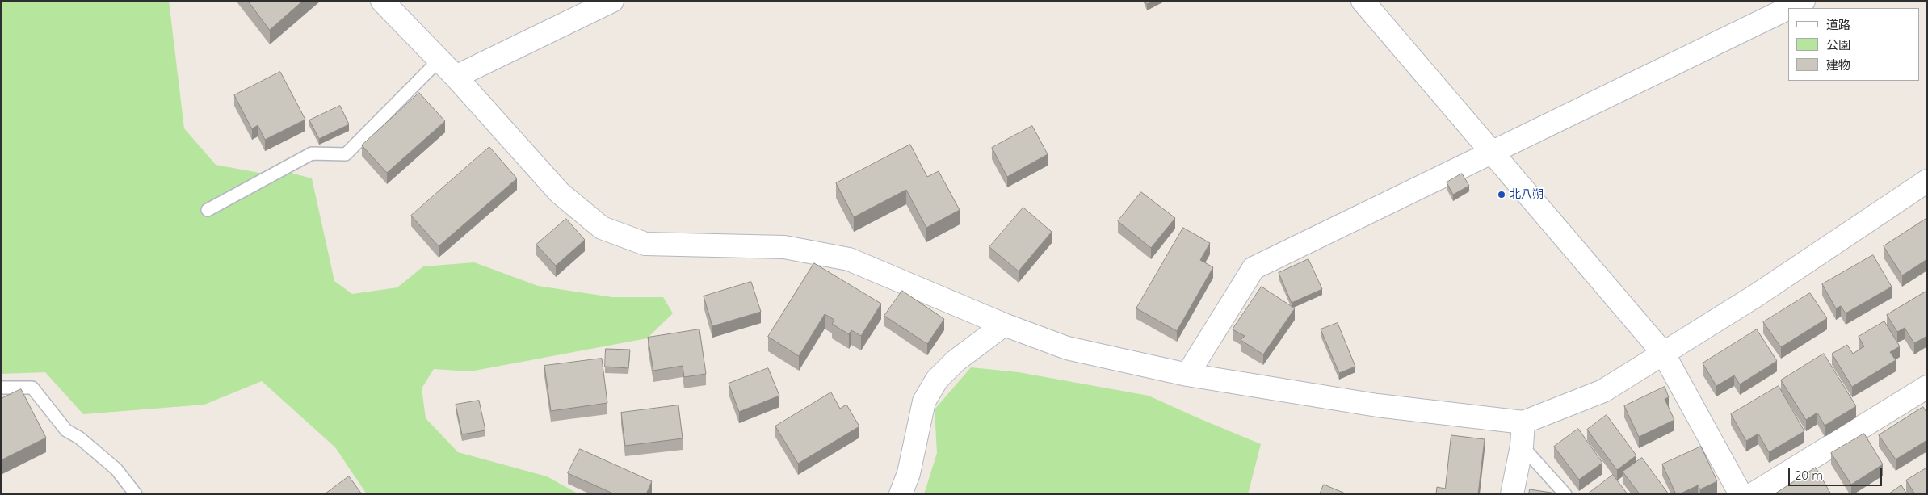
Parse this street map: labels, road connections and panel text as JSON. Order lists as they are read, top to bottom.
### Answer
{
  "places": ["北八朔"],
  "legend": ["道路", "公園", "建物"],
  "scale_bar": "20 m"
}
